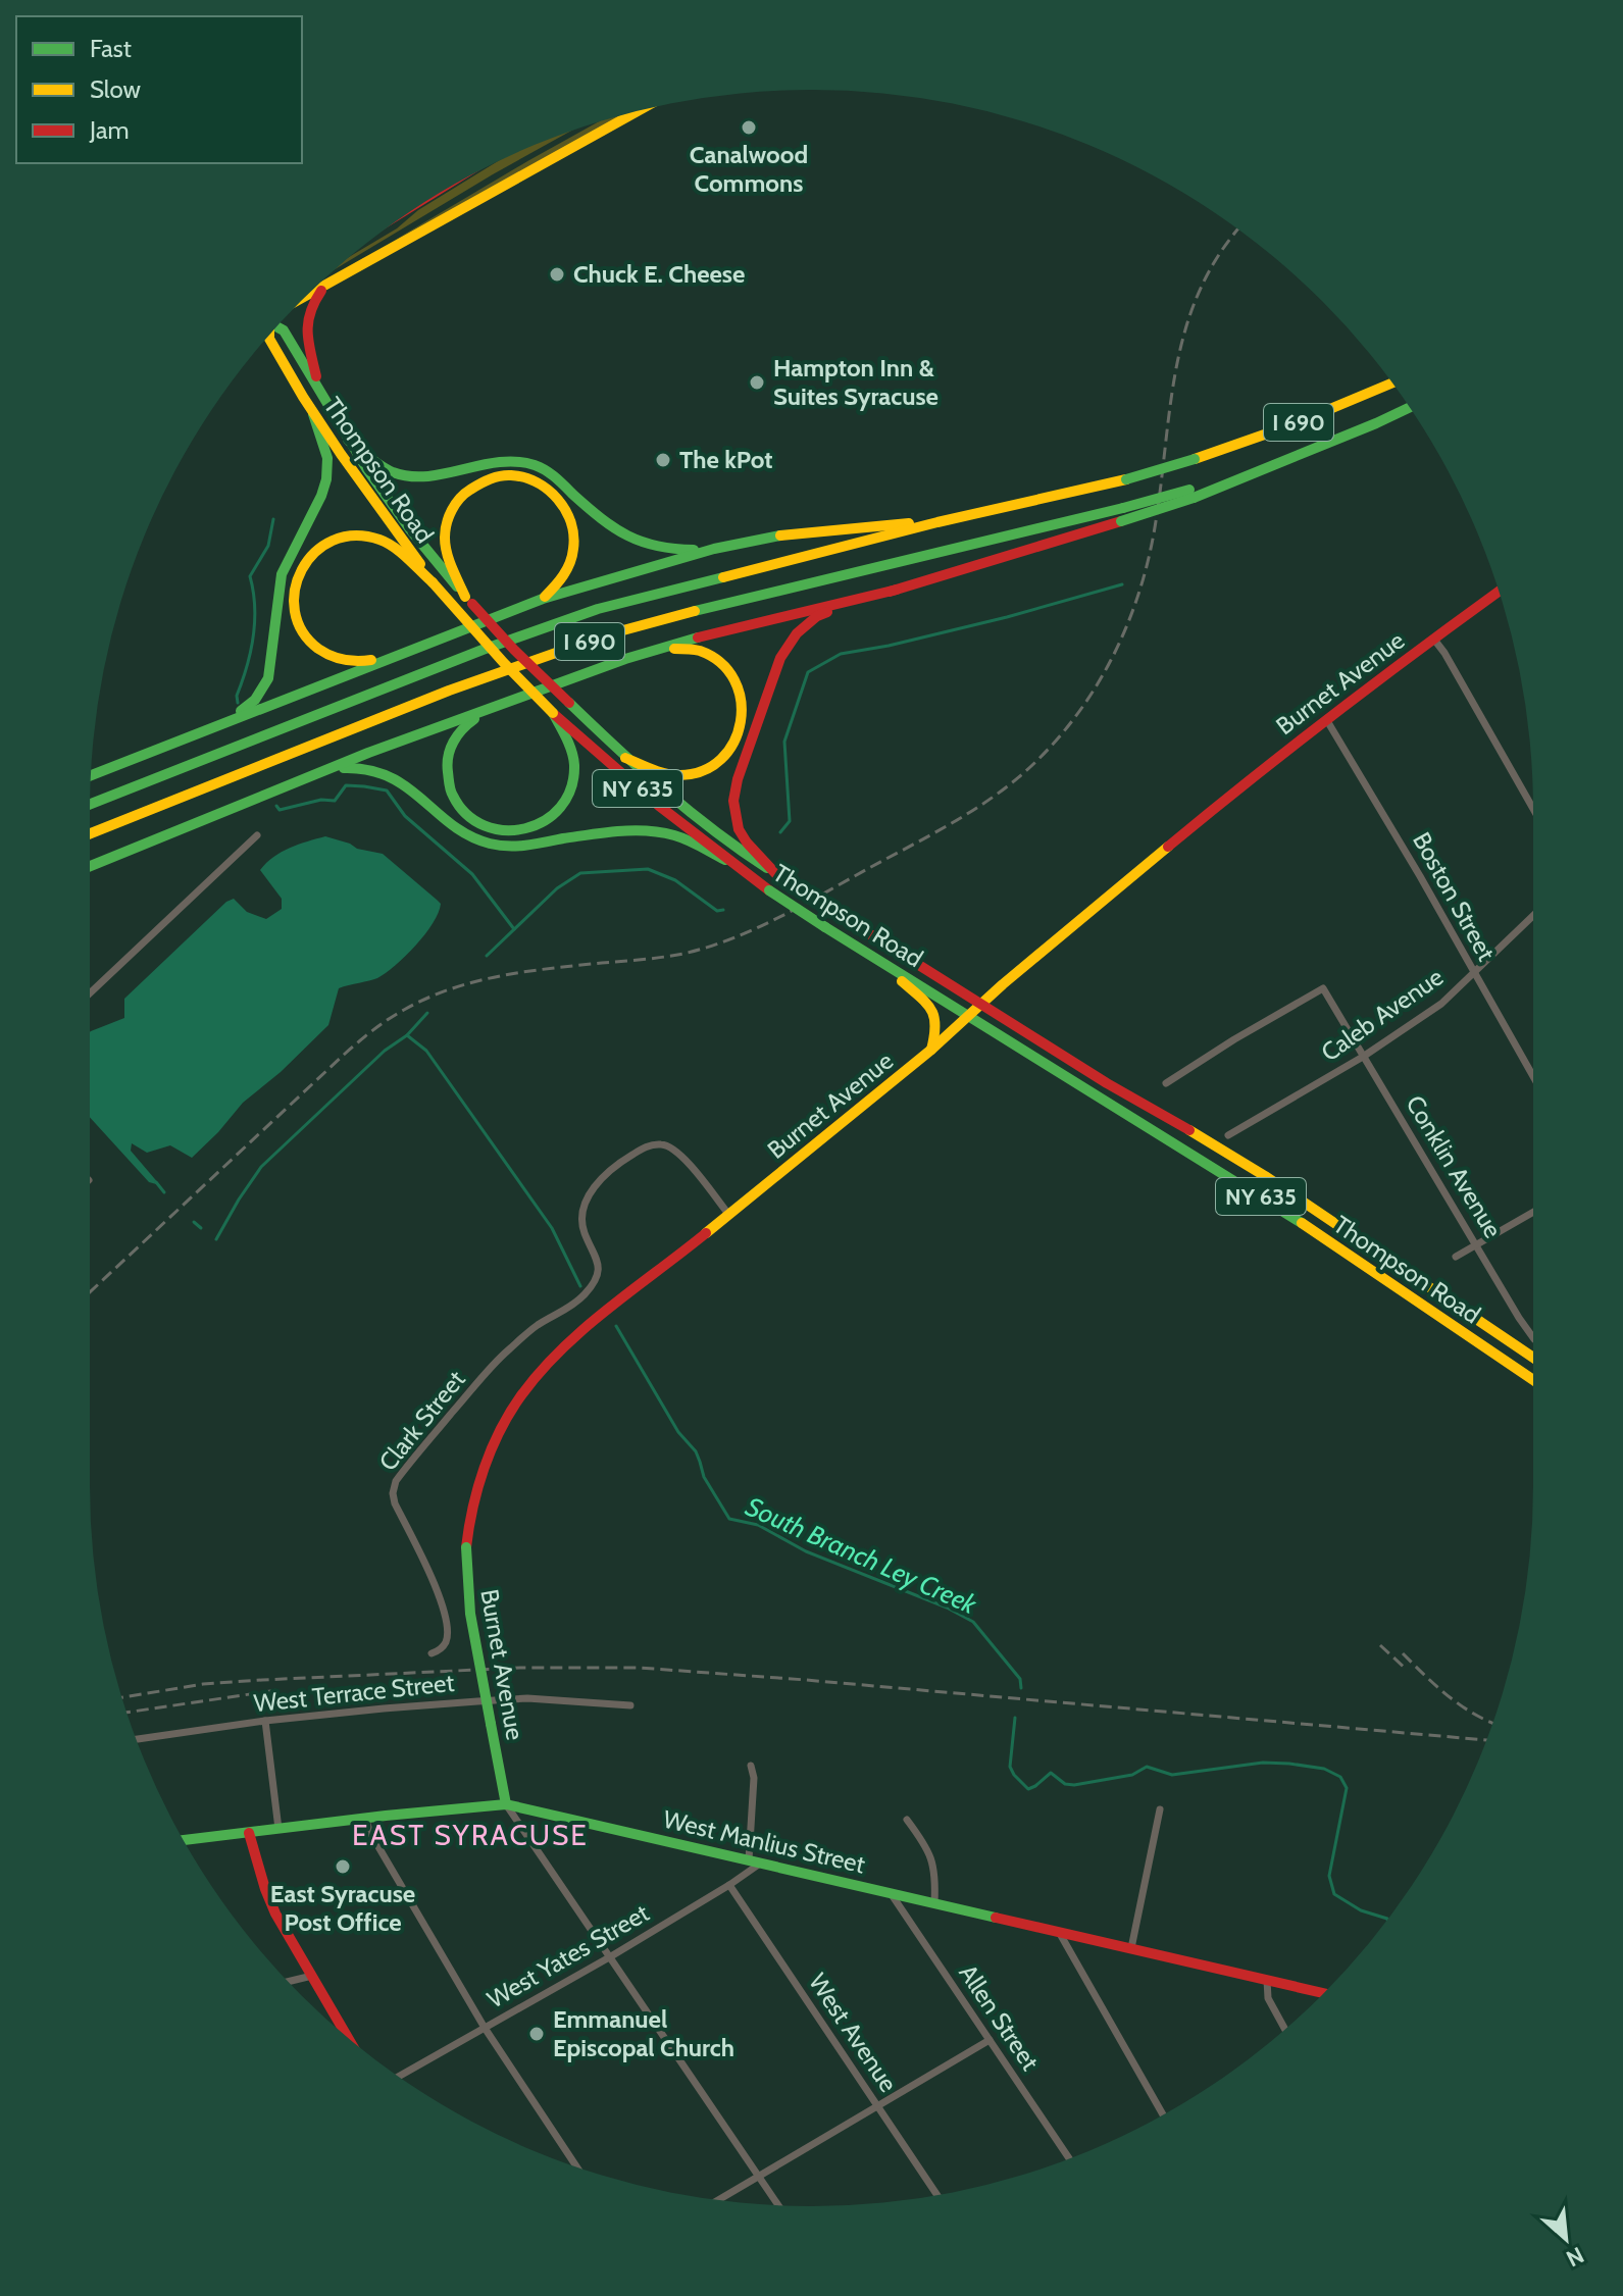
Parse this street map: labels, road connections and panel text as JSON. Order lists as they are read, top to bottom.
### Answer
{
  "streets": {
    "main road": [
      "I 690",
      "Thompson Road",
      "Burnet Avenue",
      "NY 635",
      "West Manlius Street"
    ],
    "street": [
      "Boston Street",
      "Caleb Avenue",
      "Conklin Avenue",
      "Clark Street",
      "West Terrace Street",
      "West Yates Street",
      "Allen Street",
      "West Avenue"
    ]
  },
  "crossings": [
    ["Thompson Road", "Burnet Avenue"],
    ["Burnet Avenue", "Boston Street"],
    ["Burnet Avenue", "Clark Street"],
    ["Burnet Avenue", "West Manlius Street"],
    ["Boston Street", "Caleb Avenue"],
    ["Caleb Avenue", "Conklin Avenue"],
    ["West Manlius Street", "West Yates Street"],
    ["West Manlius Street", "Allen Street"],
    ["West Yates Street", "West Avenue"]
  ],
  "districts": ["EAST SYRACUSE"],
  "water": ["South Branch Ley Creek"],
  "places": [
    "Canalwood Commons",
    "Chuck E. Cheese",
    "Hampton Inn & Suites Syracuse",
    "The kPot",
    "East Syracuse Post Office",
    "Emmanuel Episcopal Church"
  ],
  "legend": ["Fast", "Slow", "Jam"],
  "north": "bottom right"
}
